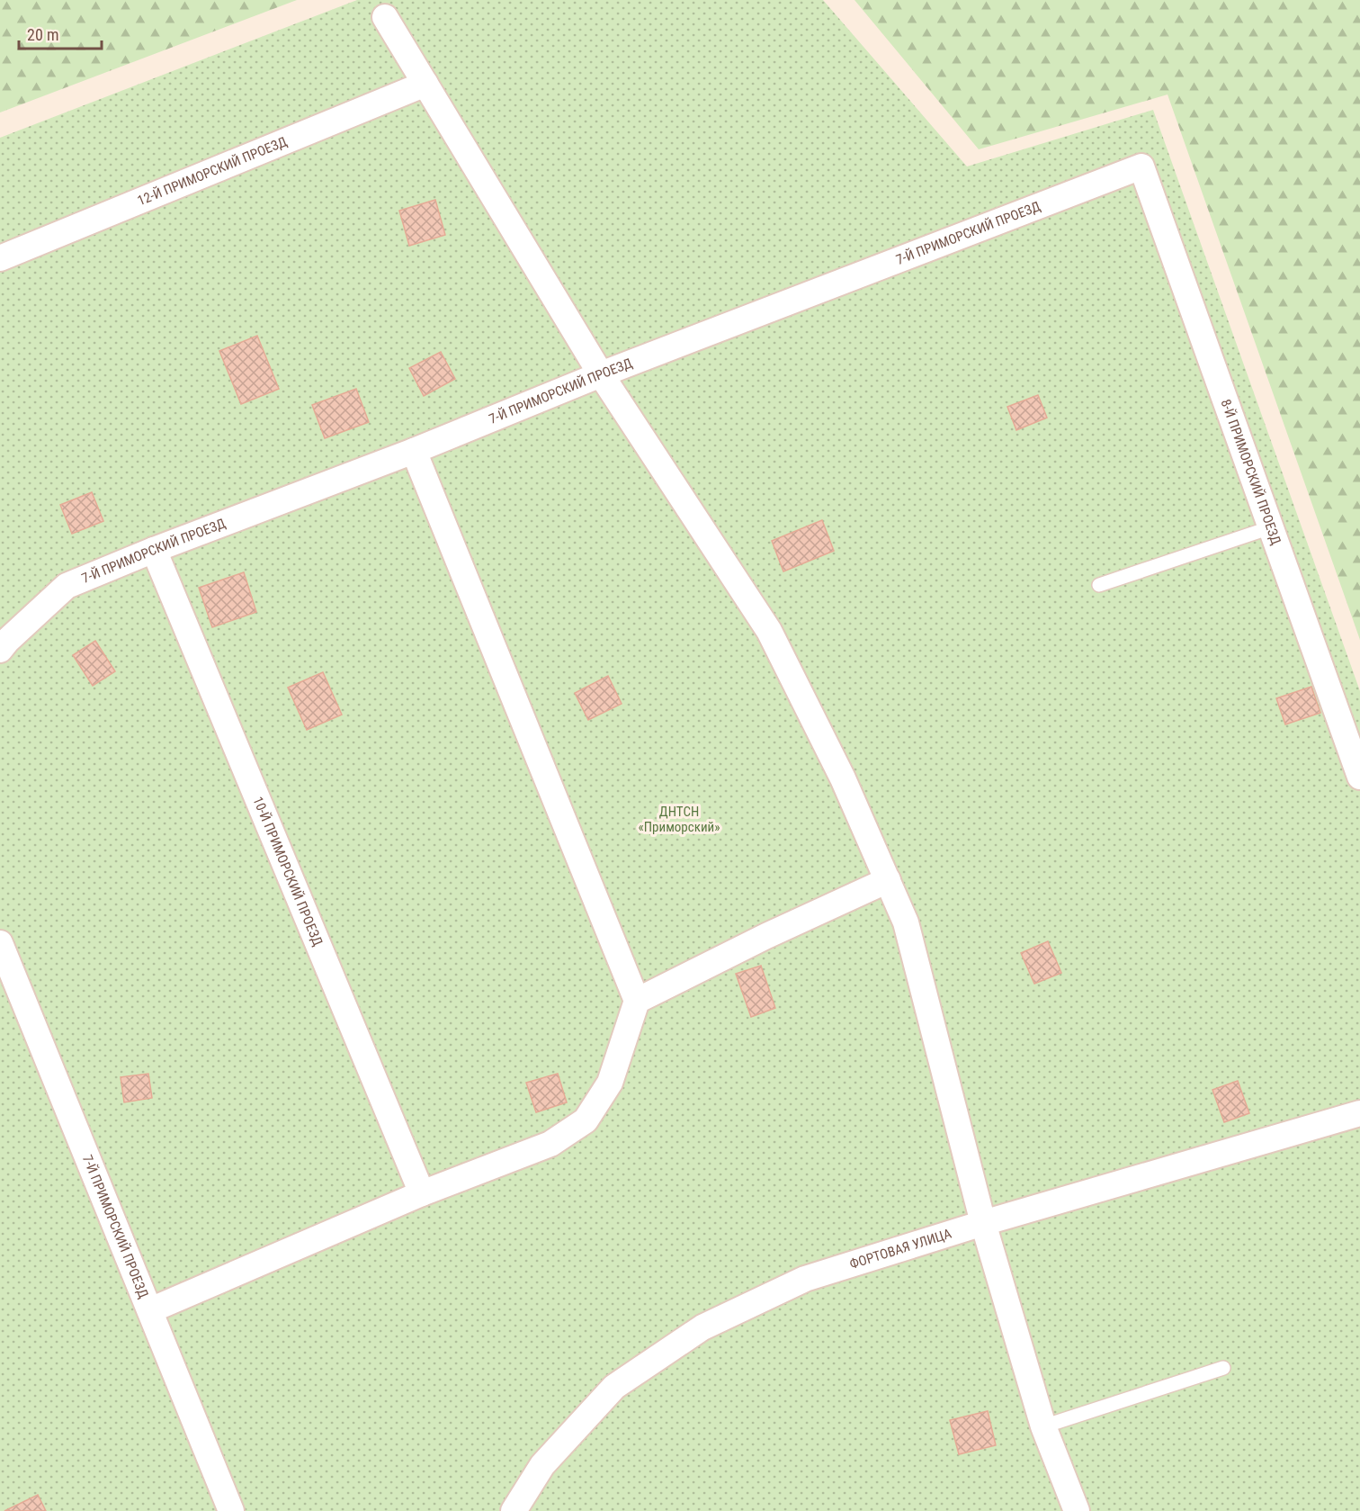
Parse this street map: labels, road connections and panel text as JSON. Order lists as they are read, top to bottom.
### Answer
{
  "streets": {
    "street": [
      "12-Й ПРИМОРСКИЙ ПРОЕЗД",
      "7-Й ПРИМОРСКИЙ ПРОЕЗД",
      "8-Й ПРИМОРСКИЙ ПРОЕЗД",
      "10-Й ПРИМОРСКИЙ ПРОЕЗД",
      "ФОРТОВАЯ УЛИЦА"
    ]
  },
  "crossings": [
    ["7-Й ПРИМОРСКИЙ ПРОЕЗД", "8-Й ПРИМОРСКИЙ ПРОЕЗД"],
    ["7-Й ПРИМОРСКИЙ ПРОЕЗД", "10-Й ПРИМОРСКИЙ ПРОЕЗД"]
  ],
  "parks": ["ДНТСН «Приморский»"],
  "scale_bar": "20 m"
}
